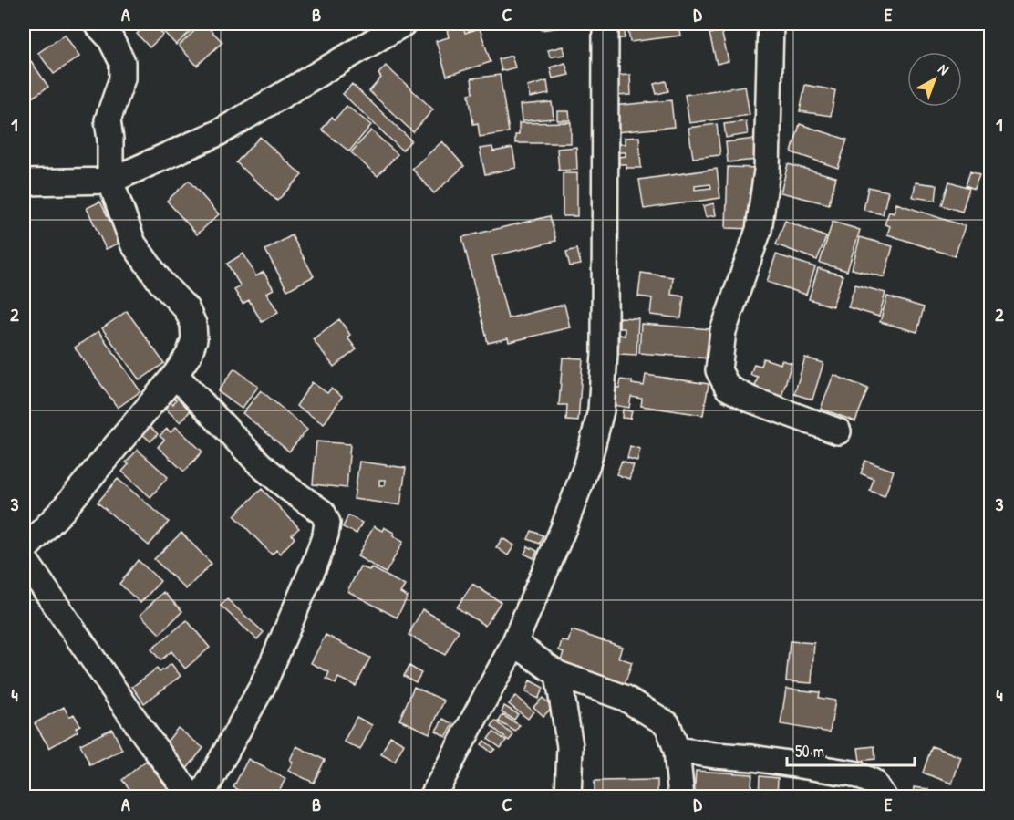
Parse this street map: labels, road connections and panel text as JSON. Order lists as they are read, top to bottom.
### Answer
{
  "scale_bar": "50 m",
  "north": "top right",
  "grid": {
    "columns": [
      "A",
      "B",
      "C",
      "D",
      "E"
    ],
    "rows": [
      "1",
      "2",
      "3",
      "4"
    ]
  }
}
